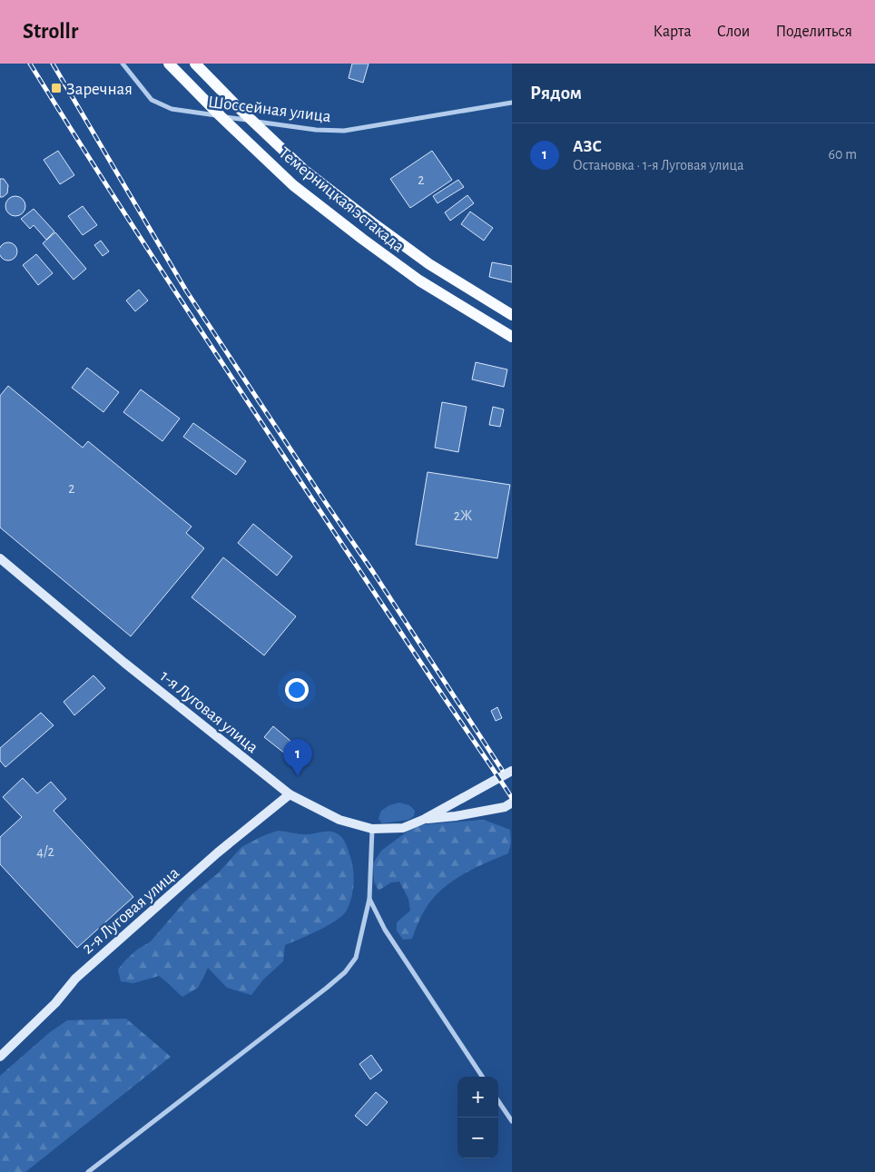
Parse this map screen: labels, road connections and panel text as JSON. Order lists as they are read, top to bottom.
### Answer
{
  "streets": {
    "main road": ["Темерницкая эстакада", "1-я Луговая улица", "2-я Луговая улица"],
    "street": ["Шоссейная улица"]
  },
  "crossings": [
    ["1-я Луговая улица", "2-я Луговая улица"]
  ],
  "places": {
    "transit": ["Заречная"]
  },
  "house_numbers": [
    "2",
    "2",
    "2Ж",
    "4/2"
  ],
  "page": {
    "header": "Strollr",
    "nav": ["Карта", "Слои", "Поделиться"],
    "heading": "Рядом",
    "list": [
      {
        "mark": "1",
        "name": "АЗС",
        "note": "Остановка · 1-я Луговая улица",
        "value": "60 m"
      }
    ],
    "pins": "1",
    "map_buttons": ["+", "−"]
  }
}
